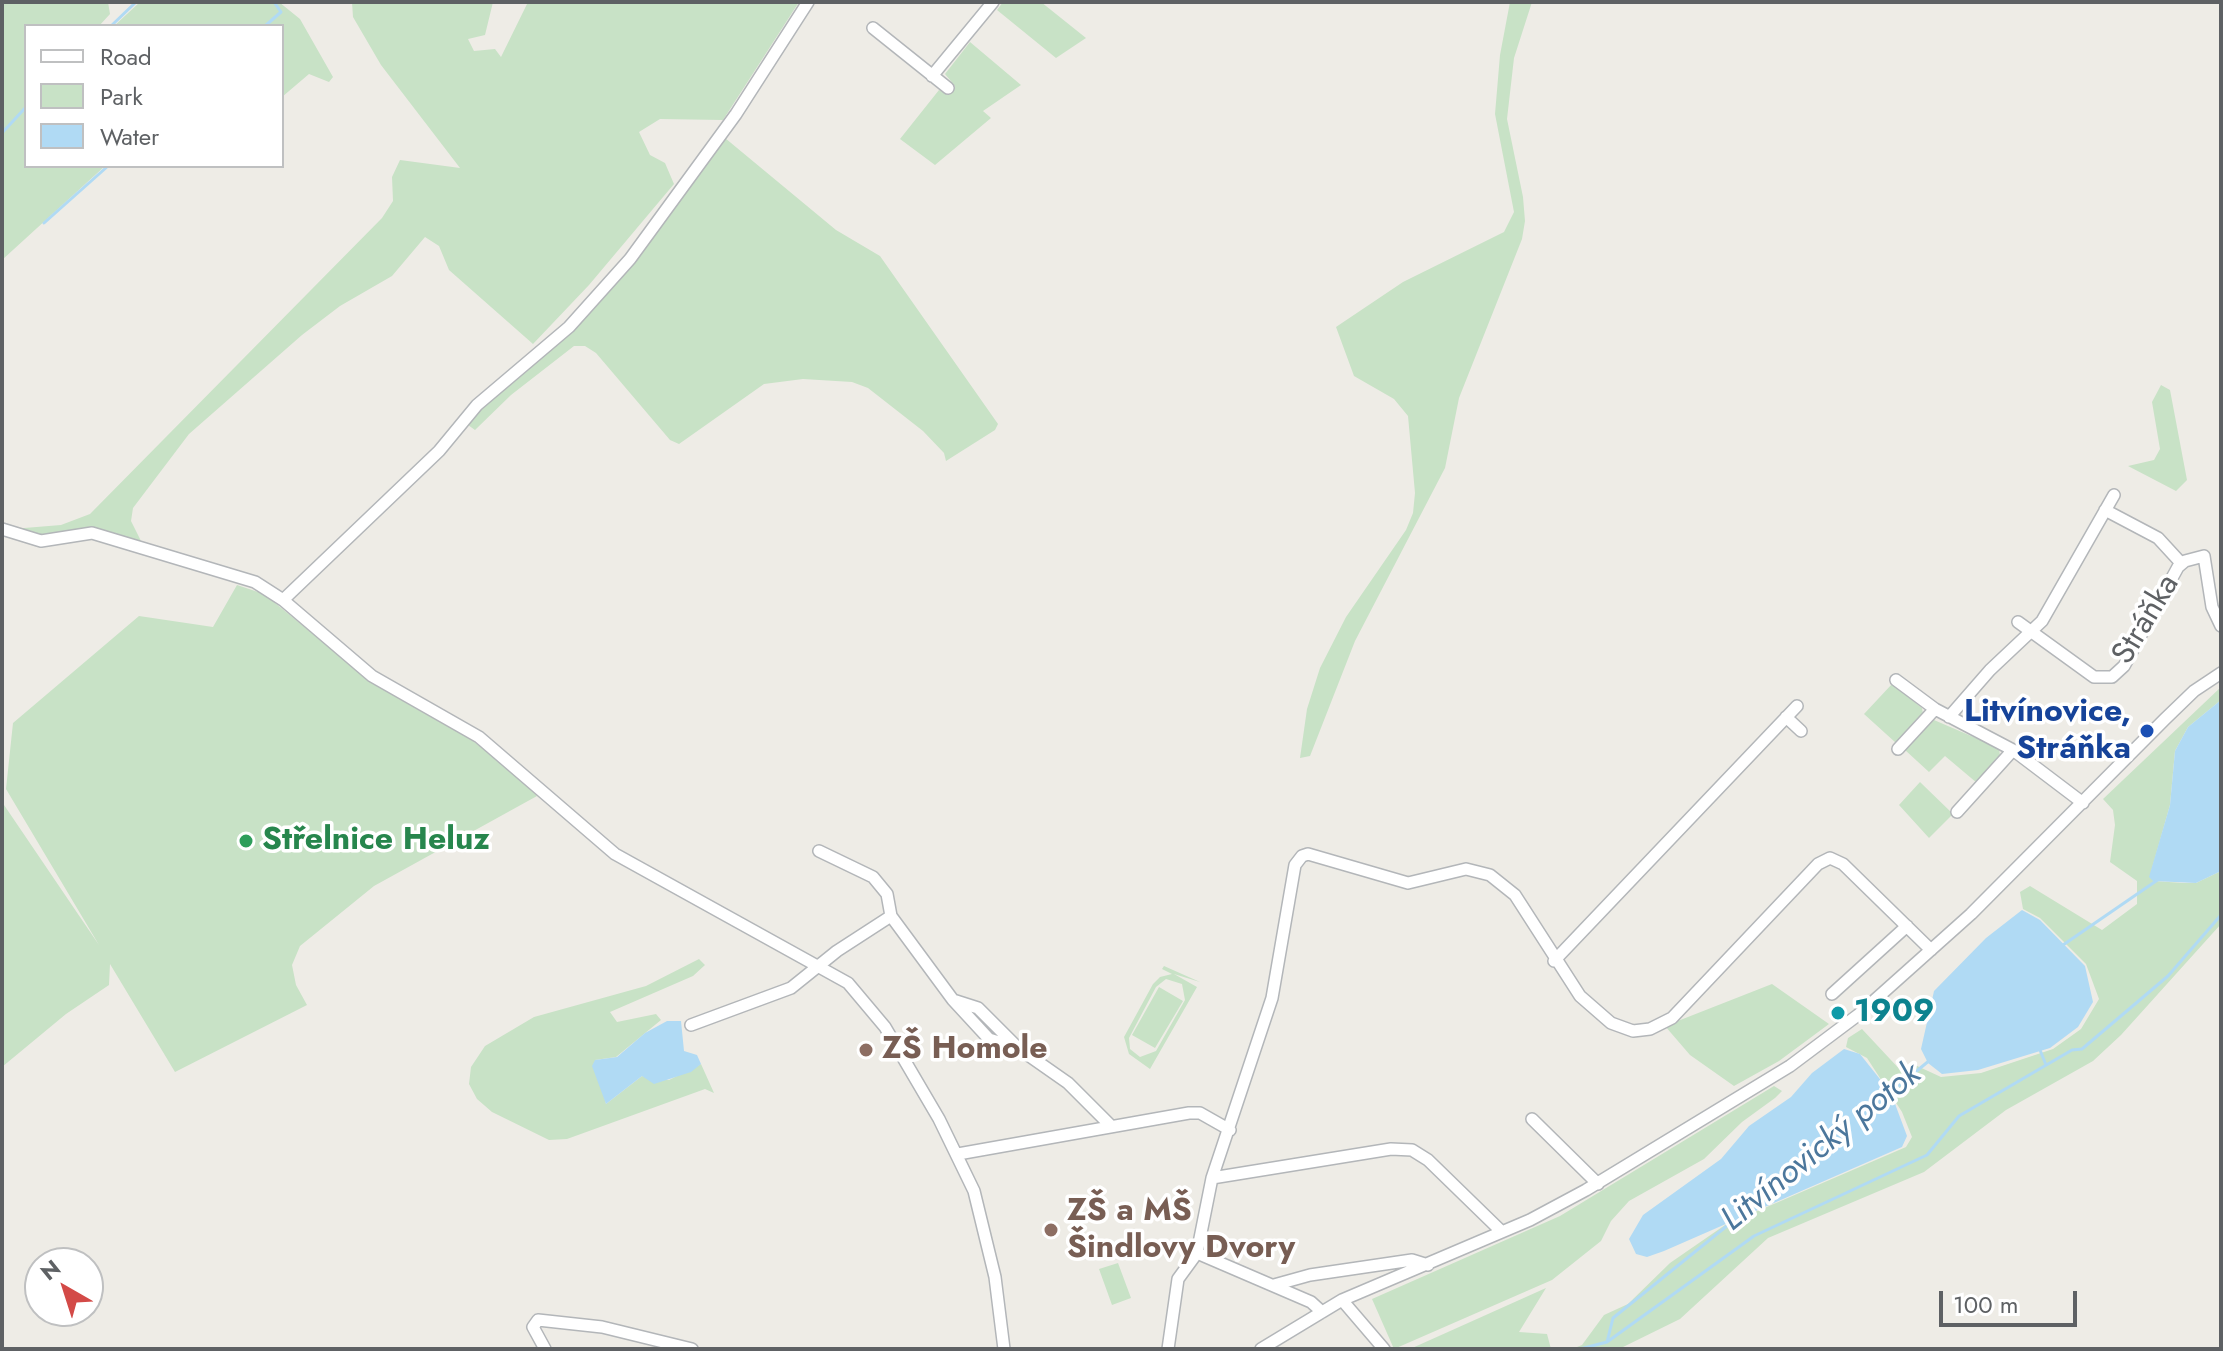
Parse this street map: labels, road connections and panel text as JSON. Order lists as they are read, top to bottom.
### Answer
{
  "streets": {
    "street": ["Stráňka"]
  },
  "water": ["Litvínovický potok"],
  "places": [
    "Litvínovice, Stráňka",
    "Střelnice Heluz",
    "1909",
    "ZŠ Homole",
    "ZŠ a MŠ Šindlovy Dvory"
  ],
  "legend": ["Road", "Park", "Water"],
  "scale_bar": "100 m",
  "north": "top left"
}
